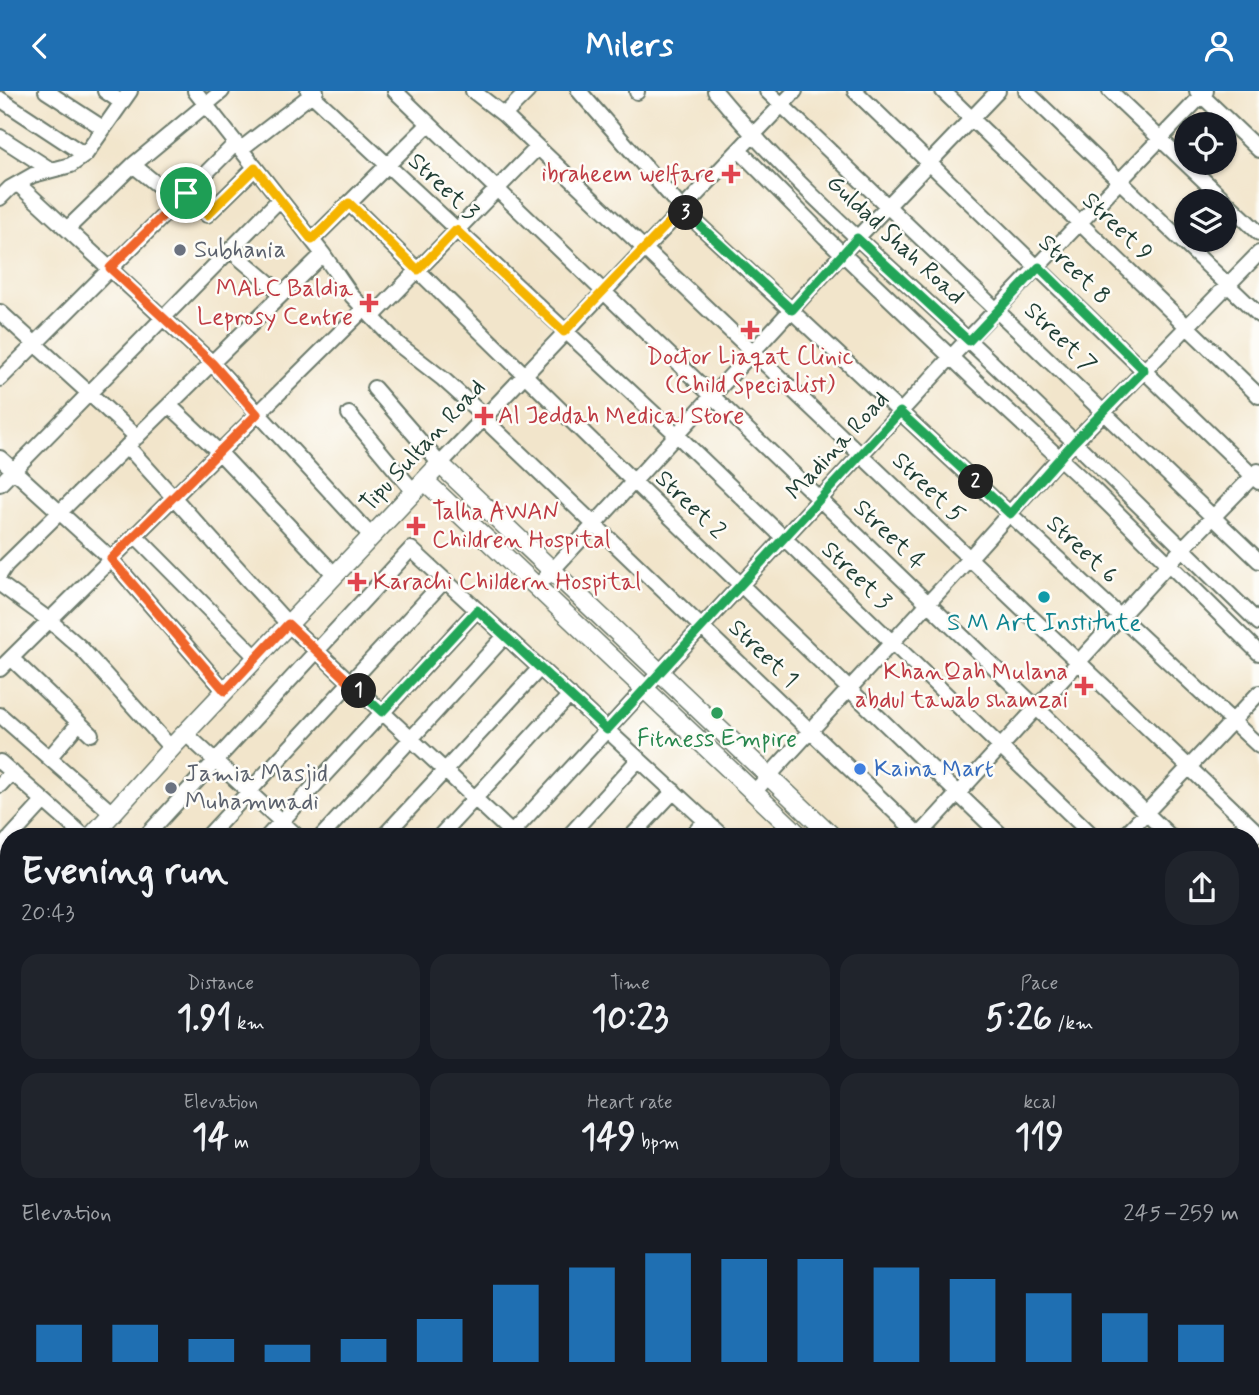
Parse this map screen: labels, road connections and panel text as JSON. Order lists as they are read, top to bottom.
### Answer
{
  "streets": {
    "main road": ["Tipu Sultan Road"],
    "street": [
      "Street 3",
      "Street 9",
      "Guldad Shah Road",
      "Street 8",
      "Street 7",
      "Madina Road",
      "Street 5",
      "Street 2",
      "Street 4",
      "Street 6",
      "Street 1"
    ]
  },
  "crossings": [
    ["Street 3", "Tipu Sultan Road"],
    ["Street 3", "Madina Road"],
    ["Street 9", "Madina Road"],
    ["Guldad Shah Road", "Tipu Sultan Road"],
    ["Guldad Shah Road", "Madina Road"],
    ["Street 8", "Madina Road"],
    ["Street 7", "Tipu Sultan Road"],
    ["Street 7", "Madina Road"],
    ["Tipu Sultan Road", "Street 5"],
    ["Tipu Sultan Road", "Street 2"],
    ["Tipu Sultan Road", "Street 4"],
    ["Tipu Sultan Road", "Street 6"],
    ["Tipu Sultan Road", "Street 1"],
    ["Madina Road", "Street 5"],
    ["Madina Road", "Street 2"],
    ["Madina Road", "Street 4"],
    ["Madina Road", "Street 6"],
    ["Madina Road", "Street 1"]
  ],
  "places": {
    "health": [
      "ibraheem welfare",
      "MALC Baldia Leprosy Centre",
      "Doctor Liaqat Clinic (Child Specialist)",
      "Al Jeddah Medical Store",
      "Talha AWAN Children Hospital",
      "Karachi Childern Hospital",
      "KhanQah Mulana abdul tawab shamzai"
    ],
    "other": [
      "Subhania",
      "S M Art Institute",
      "Fitness Empire",
      "Kaina Mart",
      "Jamia Masjid Muhammadi"
    ]
  },
  "page": {
    "header": "Milers",
    "pins": ["3", "2", "1"],
    "heading": ["Evening run", "20:43"],
    "stats": [
      ["Distance", "1.91 km"],
      ["Time", "10:23"],
      ["Pace", "5:26 /km"],
      ["Elevation", "14 m"],
      ["Heart rate", "149 bpm"],
      ["kcal", "119"]
    ],
    "chart": ["Elevation", "245–259 m"]
  }
}
